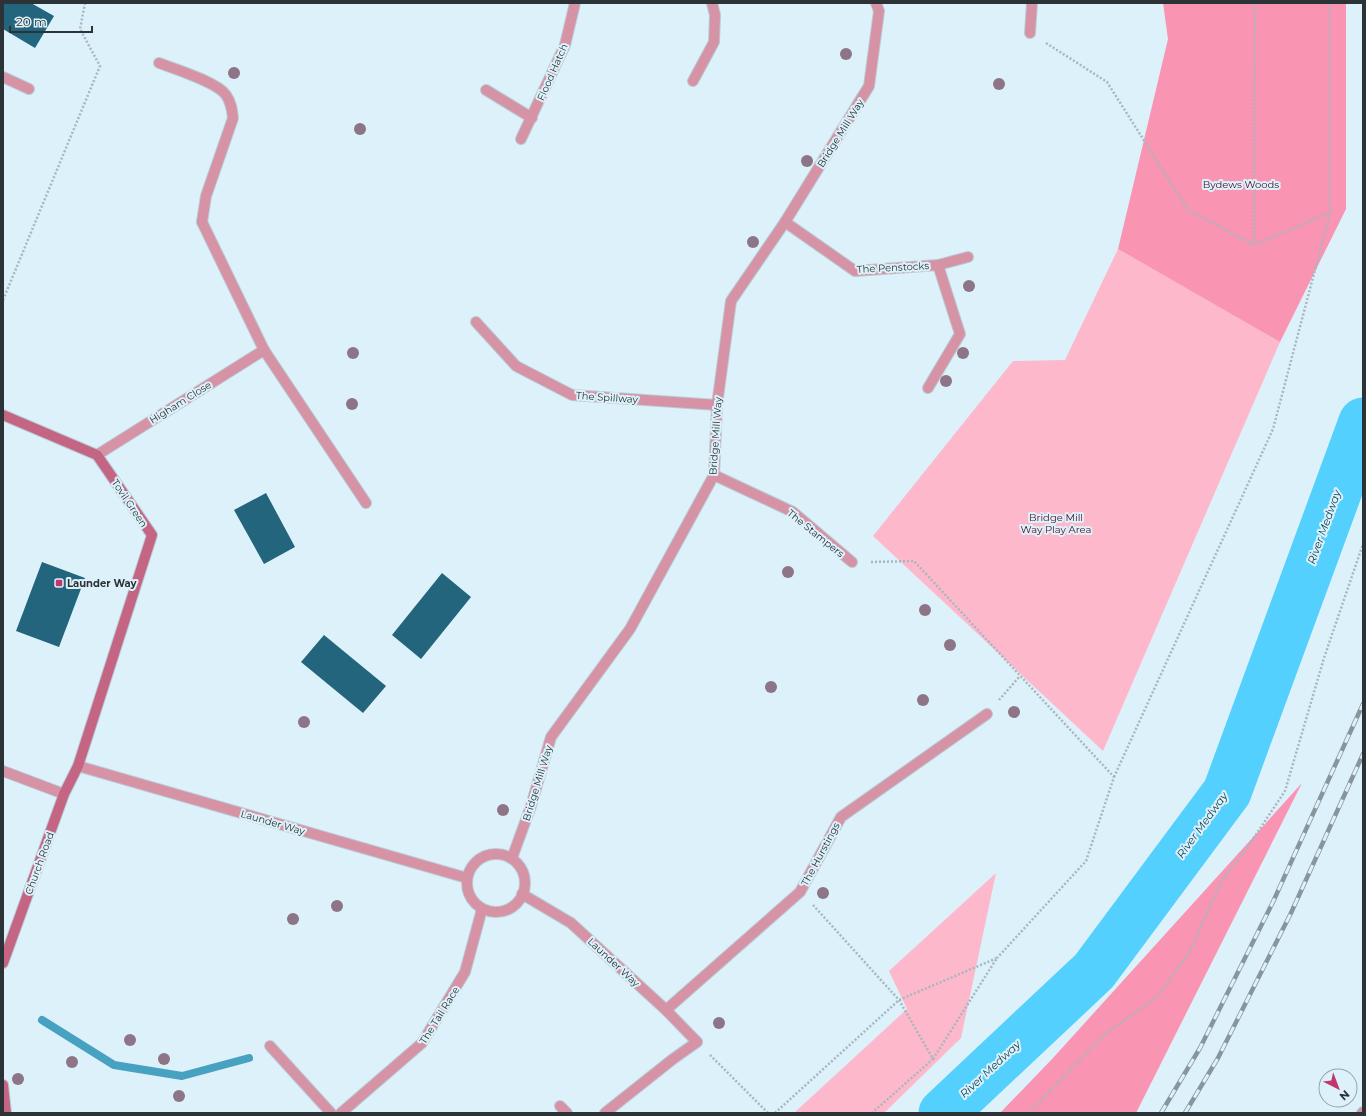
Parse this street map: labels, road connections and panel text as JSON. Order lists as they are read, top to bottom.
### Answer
{
  "streets": {
    "street": [
      "Flood Hatch",
      "Bridge Mill Way",
      "The Penstocks",
      "The Spillway",
      "Higham Close",
      "Tovil Green",
      "The Stampers",
      "Launder Way",
      "The Hurstings",
      "Church Road",
      "The Tail Race"
    ]
  },
  "crossings": [
    ["Bridge Mill Way", "The Penstocks"],
    ["Bridge Mill Way", "The Spillway"],
    ["Bridge Mill Way", "The Stampers"],
    ["Bridge Mill Way", "Launder Way"],
    ["Bridge Mill Way", "The Tail Race"],
    ["Higham Close", "Tovil Green"],
    ["Tovil Green", "Launder Way"],
    ["Tovil Green", "Church Road"],
    ["Launder Way", "The Hurstings"],
    ["Launder Way", "Church Road"],
    ["Launder Way", "The Tail Race"]
  ],
  "water": ["River Medway"],
  "parks": ["Bydews Woods", "Bridge Mill Way Play Area"],
  "places": {
    "transit": ["Launder Way"]
  },
  "scale_bar": "20 m",
  "north": "bottom right"
}
